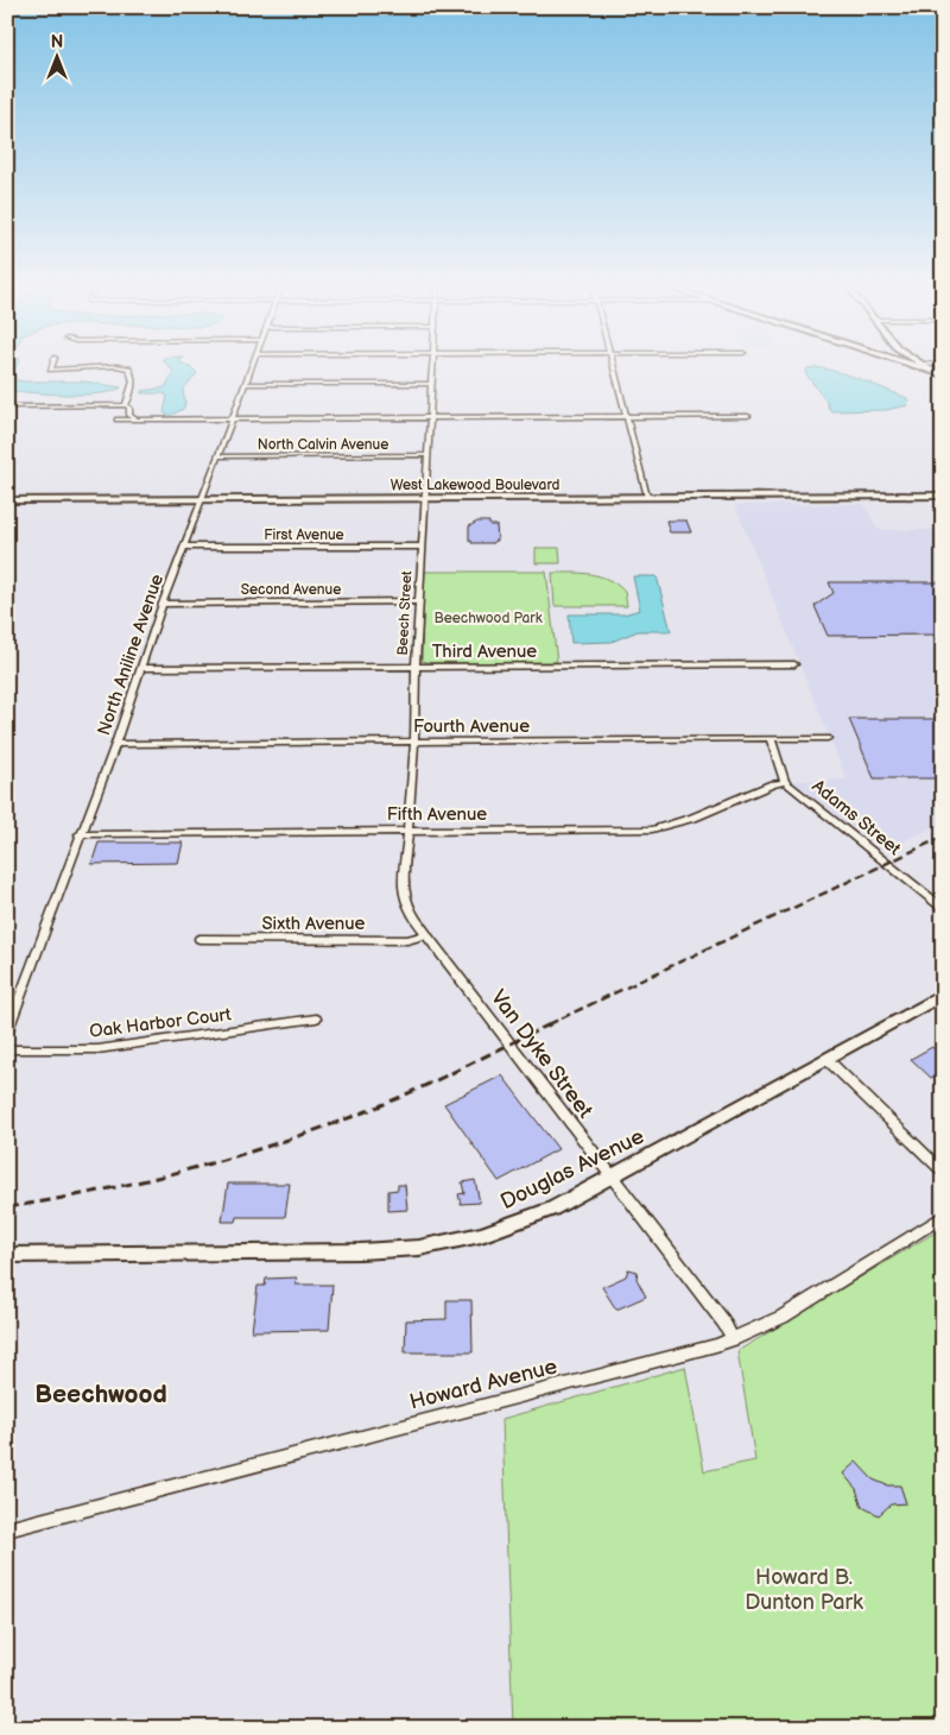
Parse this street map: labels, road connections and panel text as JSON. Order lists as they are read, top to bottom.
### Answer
{
  "streets": {
    "street": [
      "North Calvin Avenue",
      "West Lakewood Boulevard",
      "First Avenue",
      "Second Avenue",
      "Beech Street",
      "Third Avenue",
      "North Aniline Avenue",
      "Fourth Avenue",
      "Fifth Avenue",
      "Adams Street",
      "Sixth Avenue",
      "Oak Harbor Court",
      "Van Dyke Street",
      "Douglas Avenue",
      "Howard Avenue"
    ]
  },
  "crossings": [
    ["North Calvin Avenue", "Beech Street"],
    ["North Calvin Avenue", "North Aniline Avenue"],
    ["West Lakewood Boulevard", "Beech Street"],
    ["West Lakewood Boulevard", "North Aniline Avenue"],
    ["First Avenue", "Beech Street"],
    ["First Avenue", "North Aniline Avenue"],
    ["Second Avenue", "Beech Street"],
    ["Second Avenue", "North Aniline Avenue"],
    ["Beech Street", "Third Avenue"],
    ["Beech Street", "Fourth Avenue"],
    ["Beech Street", "Fifth Avenue"],
    ["Beech Street", "Sixth Avenue"],
    ["Beech Street", "Van Dyke Street"],
    ["Third Avenue", "North Aniline Avenue"],
    ["North Aniline Avenue", "Fourth Avenue"],
    ["North Aniline Avenue", "Fifth Avenue"],
    ["Fourth Avenue", "Adams Street"],
    ["Fifth Avenue", "Adams Street"],
    ["Sixth Avenue", "Van Dyke Street"],
    ["Van Dyke Street", "Douglas Avenue"],
    ["Van Dyke Street", "Howard Avenue"]
  ],
  "districts": ["Beechwood"],
  "parks": ["Beechwood Park", "Howard B. Dunton Park"],
  "north": "top"
}
